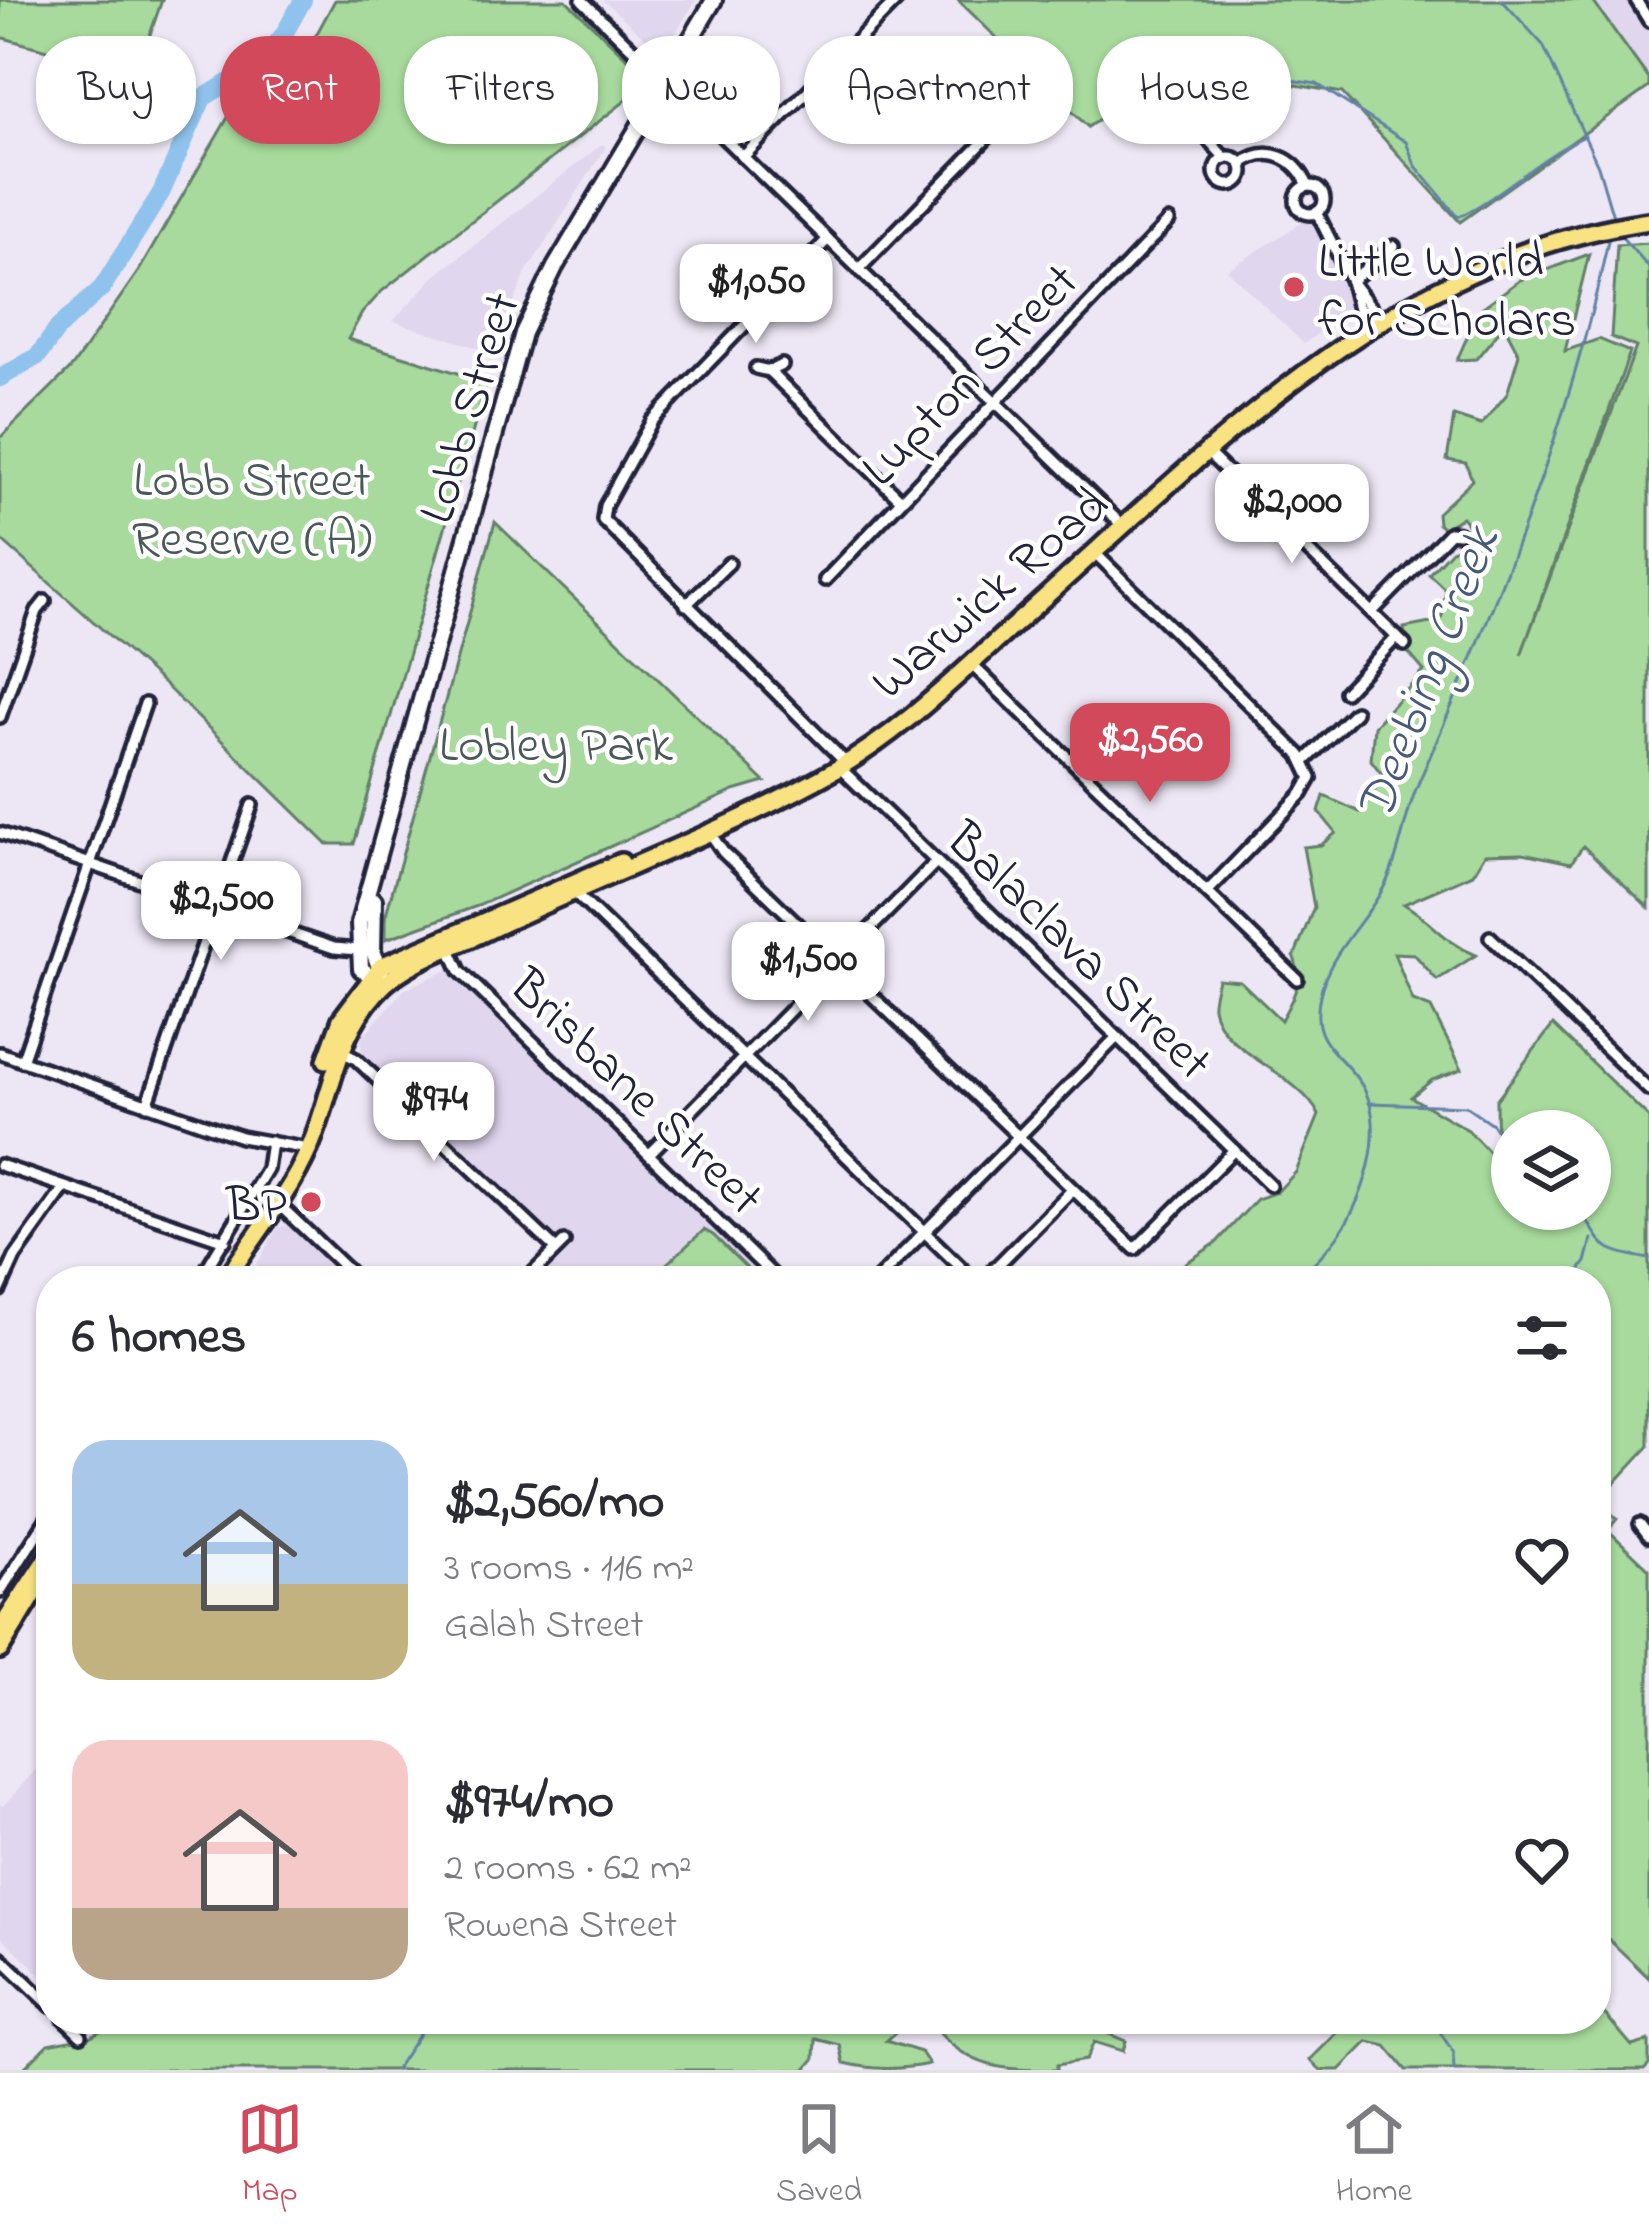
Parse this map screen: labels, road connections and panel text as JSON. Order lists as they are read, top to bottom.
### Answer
{
  "streets": {
    "main road": ["Lobb Street", "Warwick Road"],
    "street": ["Lupton Street", "Balaclava Street", "Brisbane Street"]
  },
  "crossings": [
    ["Lobb Street", "Warwick Road"],
    ["Warwick Road", "Balaclava Street"],
    ["Warwick Road", "Brisbane Street"]
  ],
  "water": ["Deebing Creek"],
  "parks": ["Lobb Street Reserve (A)", "Lobley Park"],
  "places": ["Little World for Scholars", "BP"],
  "page": {
    "chip": [
      "Buy",
      "Rent",
      "Filters",
      "New",
      "Apartment",
      "House"
    ],
    "price": [
      "$1,050",
      "$2,000",
      "$2,560",
      "$2,500",
      "$1,500",
      "$974"
    ],
    "heading": "6 homes",
    "list": [
      {
        "name": "$2,560/mo",
        "note": "3 rooms · 116 m² · Galah Street"
      },
      {
        "name": "$974/mo",
        "note": "2 rooms · 62 m² · Rowena Street"
      }
    ],
    "tabs": ["Map", "Saved", "Home"]
  }
}
